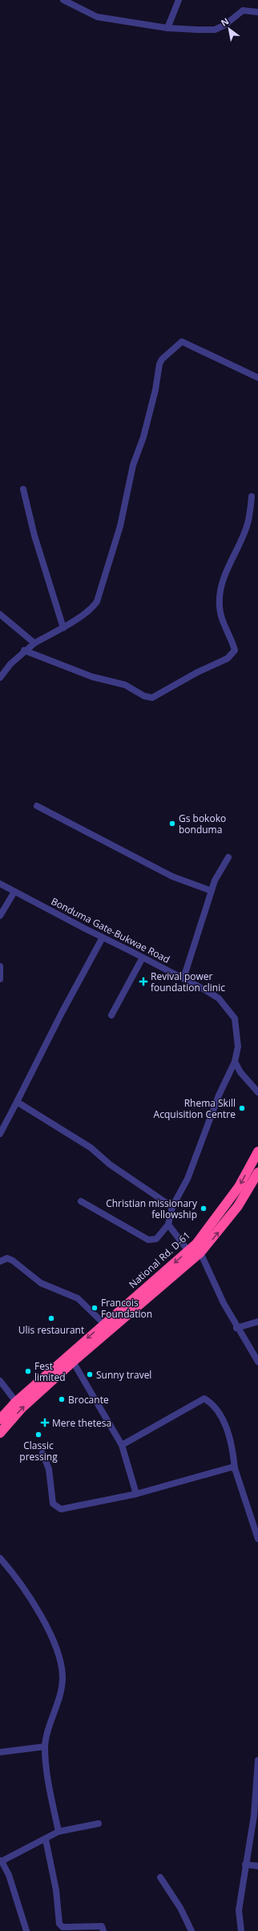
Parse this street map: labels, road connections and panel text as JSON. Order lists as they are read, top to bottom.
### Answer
{
  "streets": {
    "highway": ["National Rd. D-61"],
    "street": ["Bonduma Gate-Bukwae Road"]
  },
  "places": {
    "other": [
      "Gs bokoko bonduma",
      "Rhema Skill Acquisition Centre",
      "Christian missionary fellowship",
      "Francois Foundation",
      "Ulis restaurant",
      "Fest limited",
      "Sunny travel",
      "Brocante",
      "Classic pressing"
    ],
    "health": ["Revival power foundation clinic", "Mere thetesa"]
  },
  "north": "top left"
}
